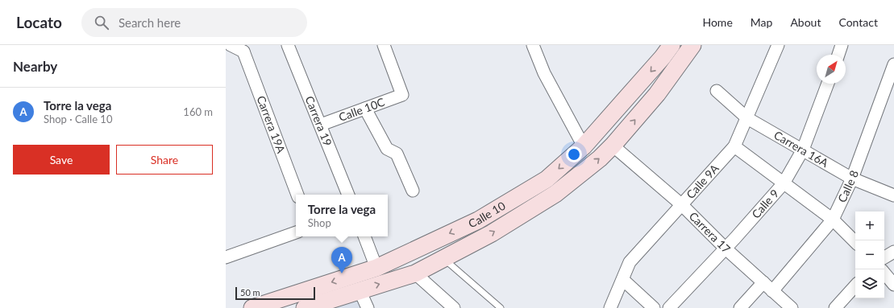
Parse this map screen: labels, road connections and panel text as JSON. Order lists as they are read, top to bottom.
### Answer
{
  "streets": {
    "main road": ["Calle 10"],
    "street": [
      "Calle 10C",
      "Carrera 19",
      "Carrera 19A",
      "Carrera 16A",
      "Calle 9A",
      "Calle 8",
      "Calle 9",
      "Carrera 17"
    ]
  },
  "crossings": [
    ["Calle 10C", "Carrera 19"],
    ["Carrera 16A", "Calle 9A"],
    ["Carrera 16A", "Calle 8"],
    ["Carrera 16A", "Calle 9"],
    ["Calle 9A", "Carrera 17"],
    ["Calle 8", "Carrera 17"],
    ["Calle 9", "Carrera 17"],
    ["Calle 10", "Carrera 17"]
  ],
  "scale_bar": "50 m",
  "north": "top right",
  "page": {
    "header": "Locato",
    "search": "Search here",
    "nav": [
      "Home",
      "Map",
      "About",
      "Contact"
    ],
    "heading": "Nearby",
    "list": [
      {
        "mark": "A",
        "name": "Torre la vega",
        "note": "Shop · Calle 10",
        "value": "160 m"
      }
    ],
    "buttons": ["Save", "Share"],
    "popup": ["Torre la vega", "Shop"],
    "map_buttons": ["+", "−"],
    "pins": "A",
    "scale": "50 m"
  }
}
